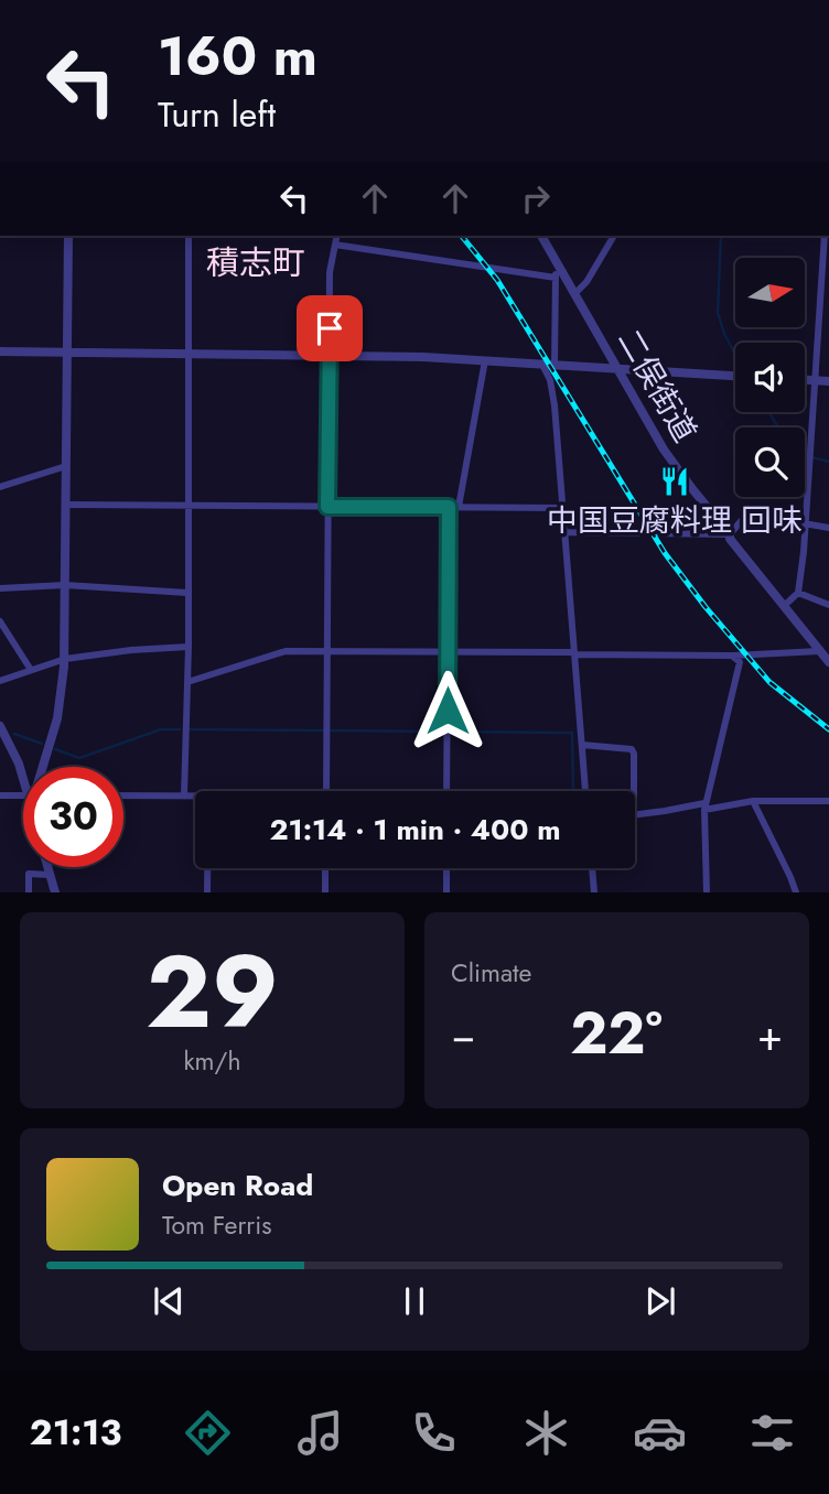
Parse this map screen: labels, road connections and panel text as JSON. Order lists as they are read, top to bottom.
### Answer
{
  "streets": {
    "street": ["二俣街道"]
  },
  "districts": ["積志町"],
  "places": {
    "restaurant": ["中国豆腐料理 回味"]
  },
  "north": "right",
  "page": {
    "turn": ["160 m", "Turn left"],
    "limit": "30",
    "trip": "21:14 · 1 min · 400 m",
    "tile": [
      ["29", "km/h"],
      "Climate"
    ],
    "heat": ["−", "22°", "+"],
    "song": ["Open Road", "Tom Ferris"],
    "tabs": "21:13"
  }
}
